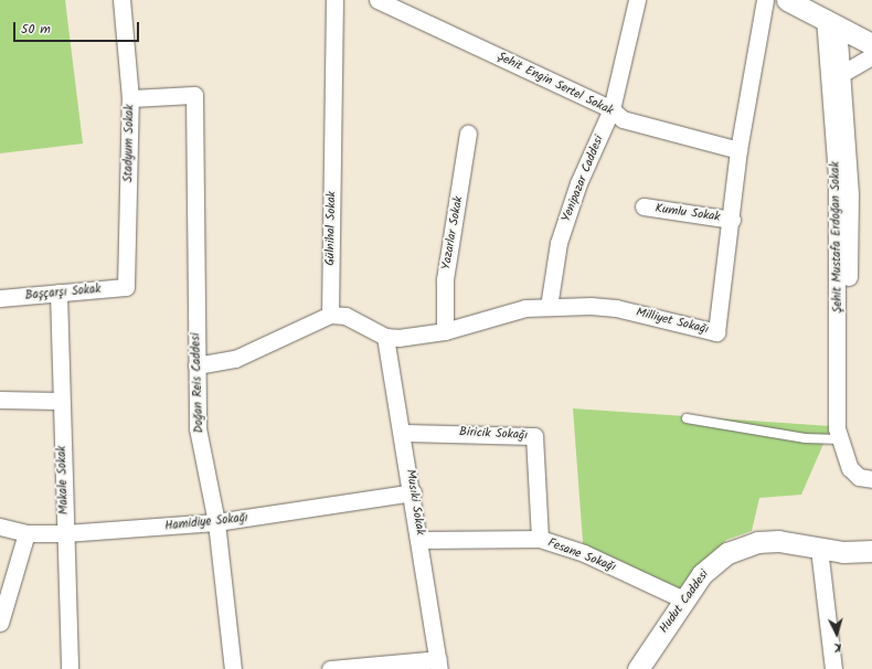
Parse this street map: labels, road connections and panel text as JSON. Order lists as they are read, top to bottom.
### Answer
{
  "streets": {
    "street": [
      "Şehit Engin Sertel Sokak",
      "Stadyum Sokak",
      "Yenipazar Caddesi",
      "Kumlu Sokak",
      "Gülnihal Sokak",
      "Yazarlar Sokak",
      "Şehit Mustafa Erdoğan Sokak",
      "Başçarşı Sokak",
      "Milliyet Sokağı",
      "Doğan Reis Caddesi",
      "Biricik Sokağı",
      "Makale Sokak",
      "Musıki Sokak",
      "Hamidiye Sokağı",
      "Fesane Sokağı",
      "Hudut Caddesi"
    ]
  },
  "crossings": [
    ["Şehit Engin Sertel Sokak", "Yenipazar Caddesi"],
    ["Şehit Engin Sertel Sokak", "Milliyet Sokağı"],
    ["Stadyum Sokak", "Başçarşı Sokak"],
    ["Stadyum Sokak", "Doğan Reis Caddesi"],
    ["Yenipazar Caddesi", "Milliyet Sokağı"],
    ["Kumlu Sokak", "Milliyet Sokağı"],
    ["Gülnihal Sokak", "Milliyet Sokağı"],
    ["Yazarlar Sokak", "Milliyet Sokağı"],
    ["Başçarşı Sokak", "Makale Sokak"],
    ["Milliyet Sokağı", "Musıki Sokak"],
    ["Doğan Reis Caddesi", "Hamidiye Sokağı"],
    ["Biricik Sokağı", "Musıki Sokak"],
    ["Biricik Sokağı", "Fesane Sokağı"],
    ["Makale Sokak", "Hamidiye Sokağı"],
    ["Musıki Sokak", "Hamidiye Sokağı"],
    ["Musıki Sokak", "Fesane Sokağı"],
    ["Fesane Sokağı", "Hudut Caddesi"]
  ],
  "scale_bar": "50 m",
  "north": "bottom"
}
